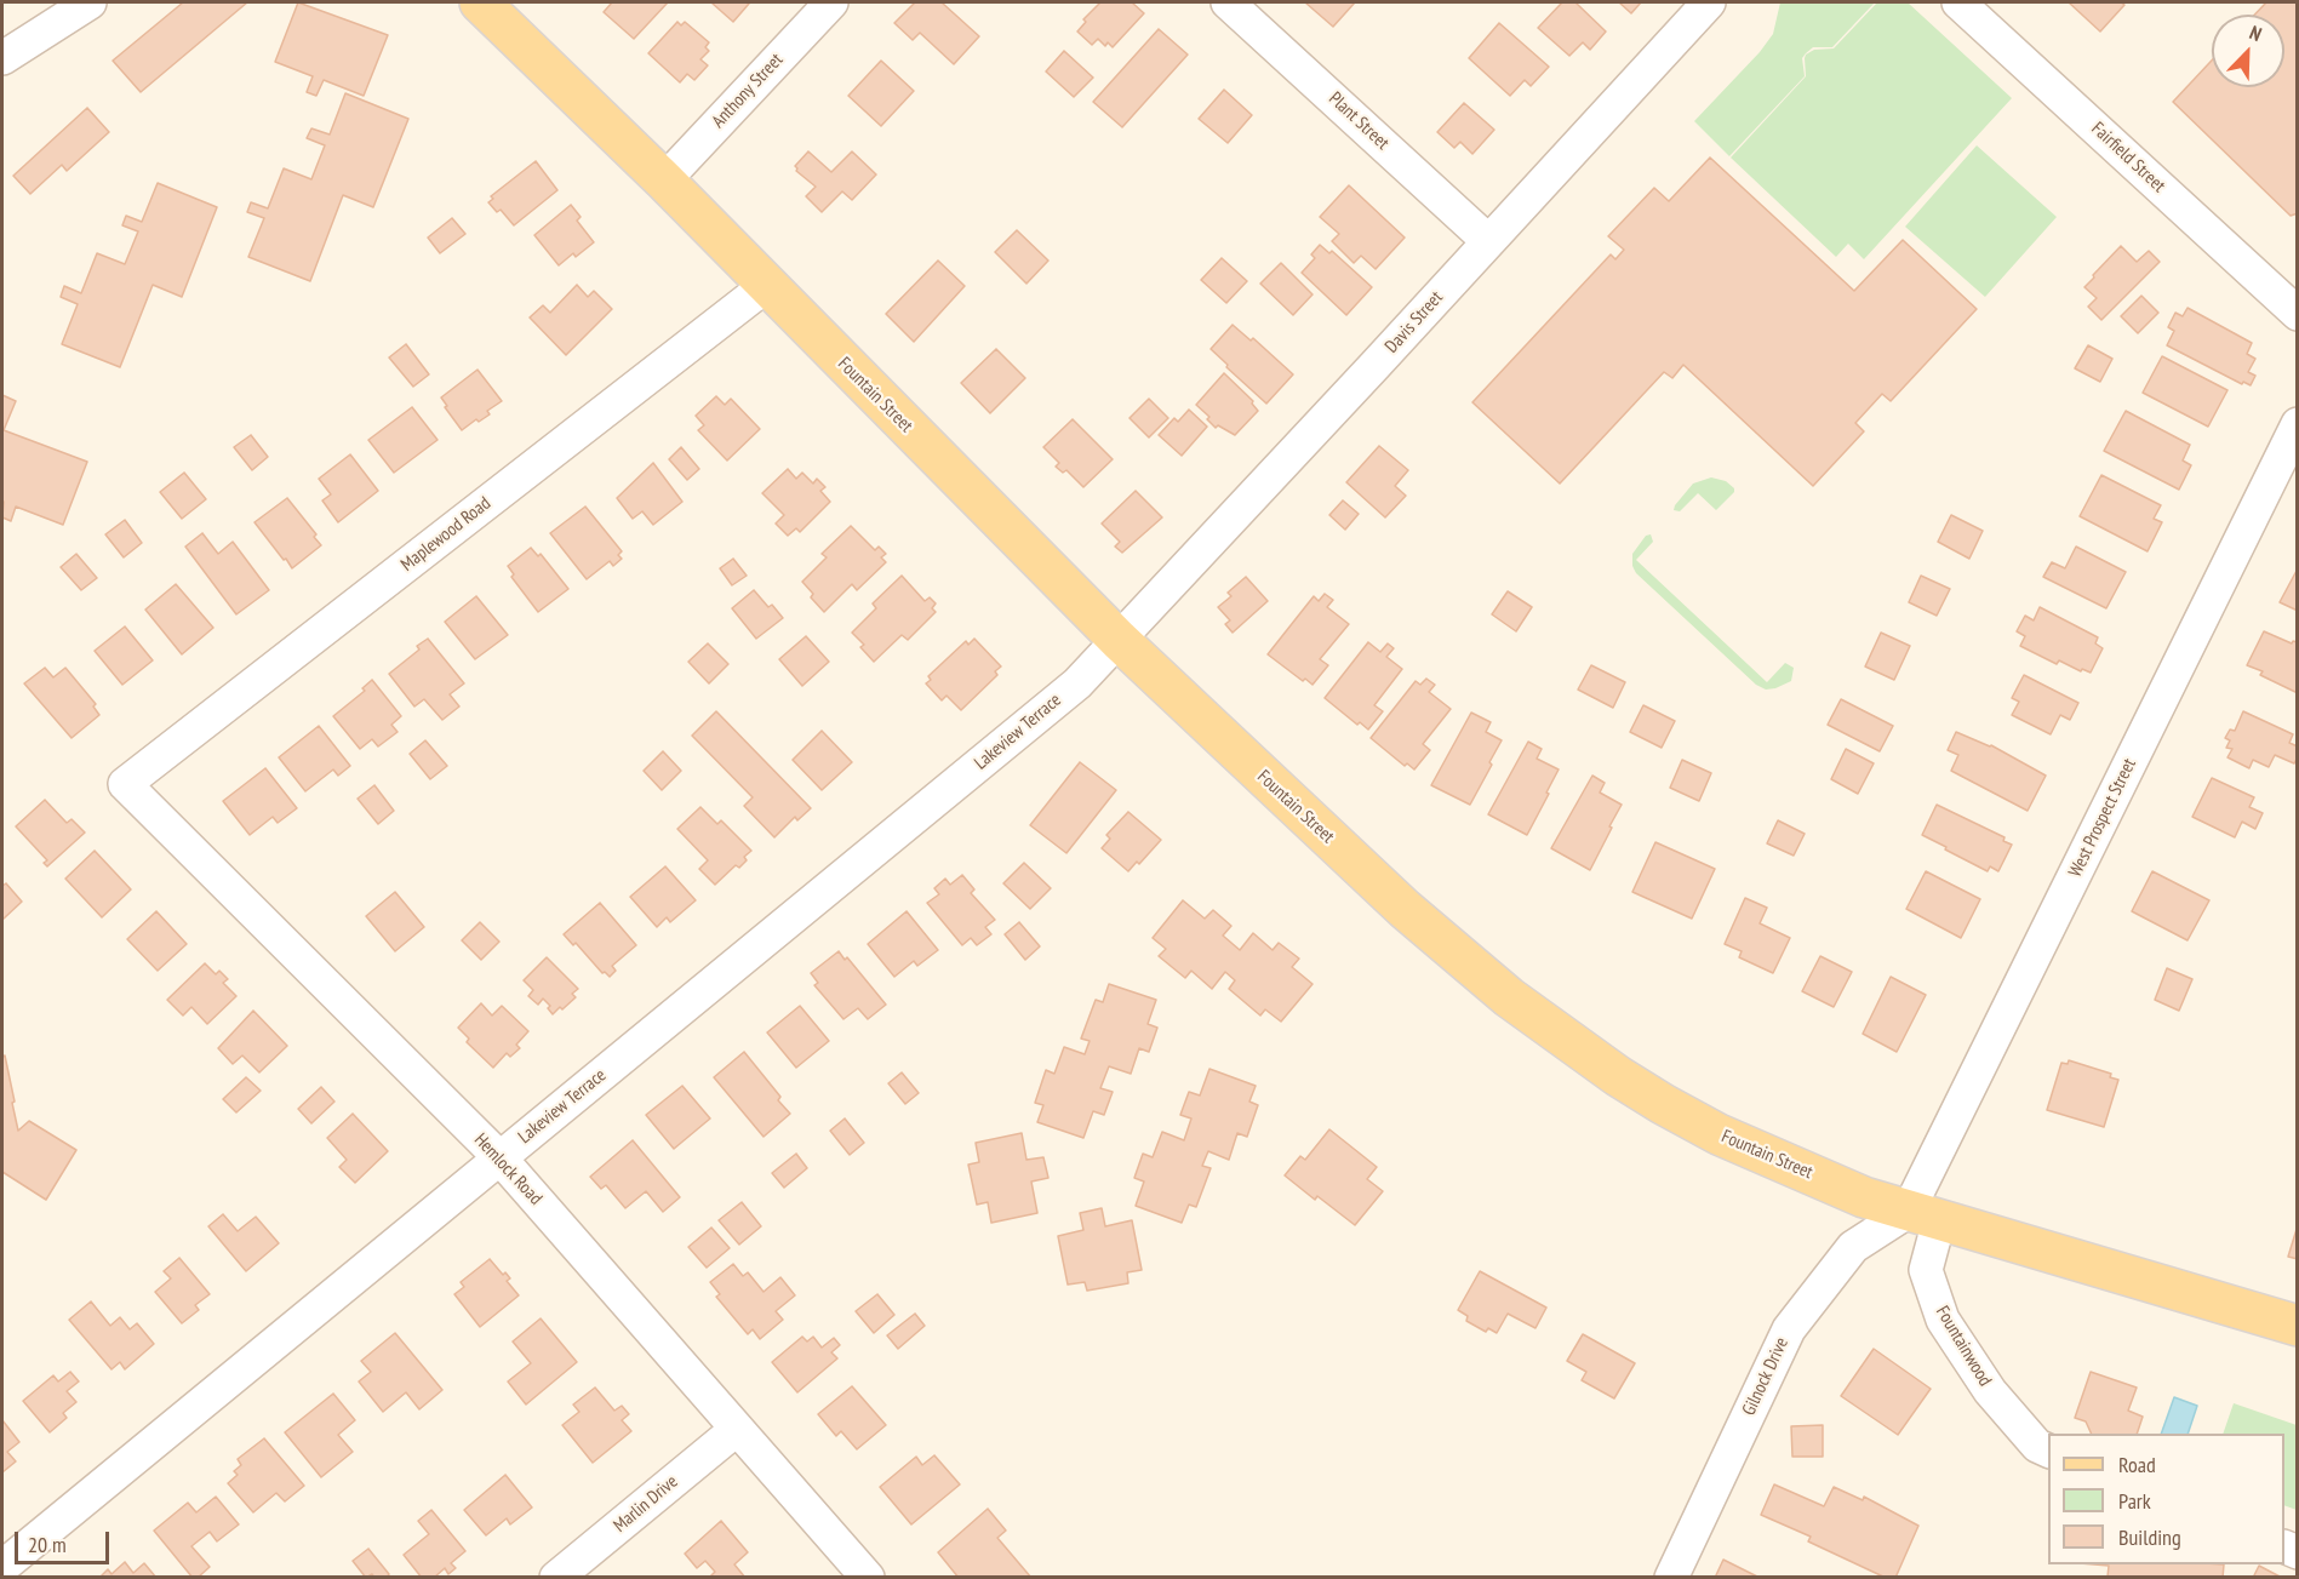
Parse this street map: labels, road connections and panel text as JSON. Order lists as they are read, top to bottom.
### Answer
{
  "streets": {
    "main road": ["Fountain Street"],
    "street": [
      "Anthony Street",
      "Plant Street",
      "Fairfield Street",
      "Davis Street",
      "Maplewood Road",
      "Lakeview Terrace",
      "West Prospect Street",
      "Hemlock Road",
      "Fountainwood",
      "Gilnock Drive",
      "Marlin Drive"
    ]
  },
  "crossings": [
    ["Anthony Street", "Fountain Street"],
    ["Plant Street", "Davis Street"],
    ["Davis Street", "Fountain Street"],
    ["Davis Street", "Lakeview Terrace"],
    ["Fountain Street", "Maplewood Road"],
    ["Fountain Street", "Lakeview Terrace"],
    ["Fountain Street", "West Prospect Street"],
    ["Fountain Street", "Fountainwood"],
    ["Fountain Street", "Gilnock Drive"],
    ["Maplewood Road", "Hemlock Road"],
    ["Lakeview Terrace", "Hemlock Road"],
    ["West Prospect Street", "Fountainwood"],
    ["West Prospect Street", "Gilnock Drive"],
    ["Hemlock Road", "Marlin Drive"],
    ["Fountainwood", "Gilnock Drive"]
  ],
  "legend": ["Road", "Park", "Building"],
  "scale_bar": "20 m",
  "north": "top right"
}
